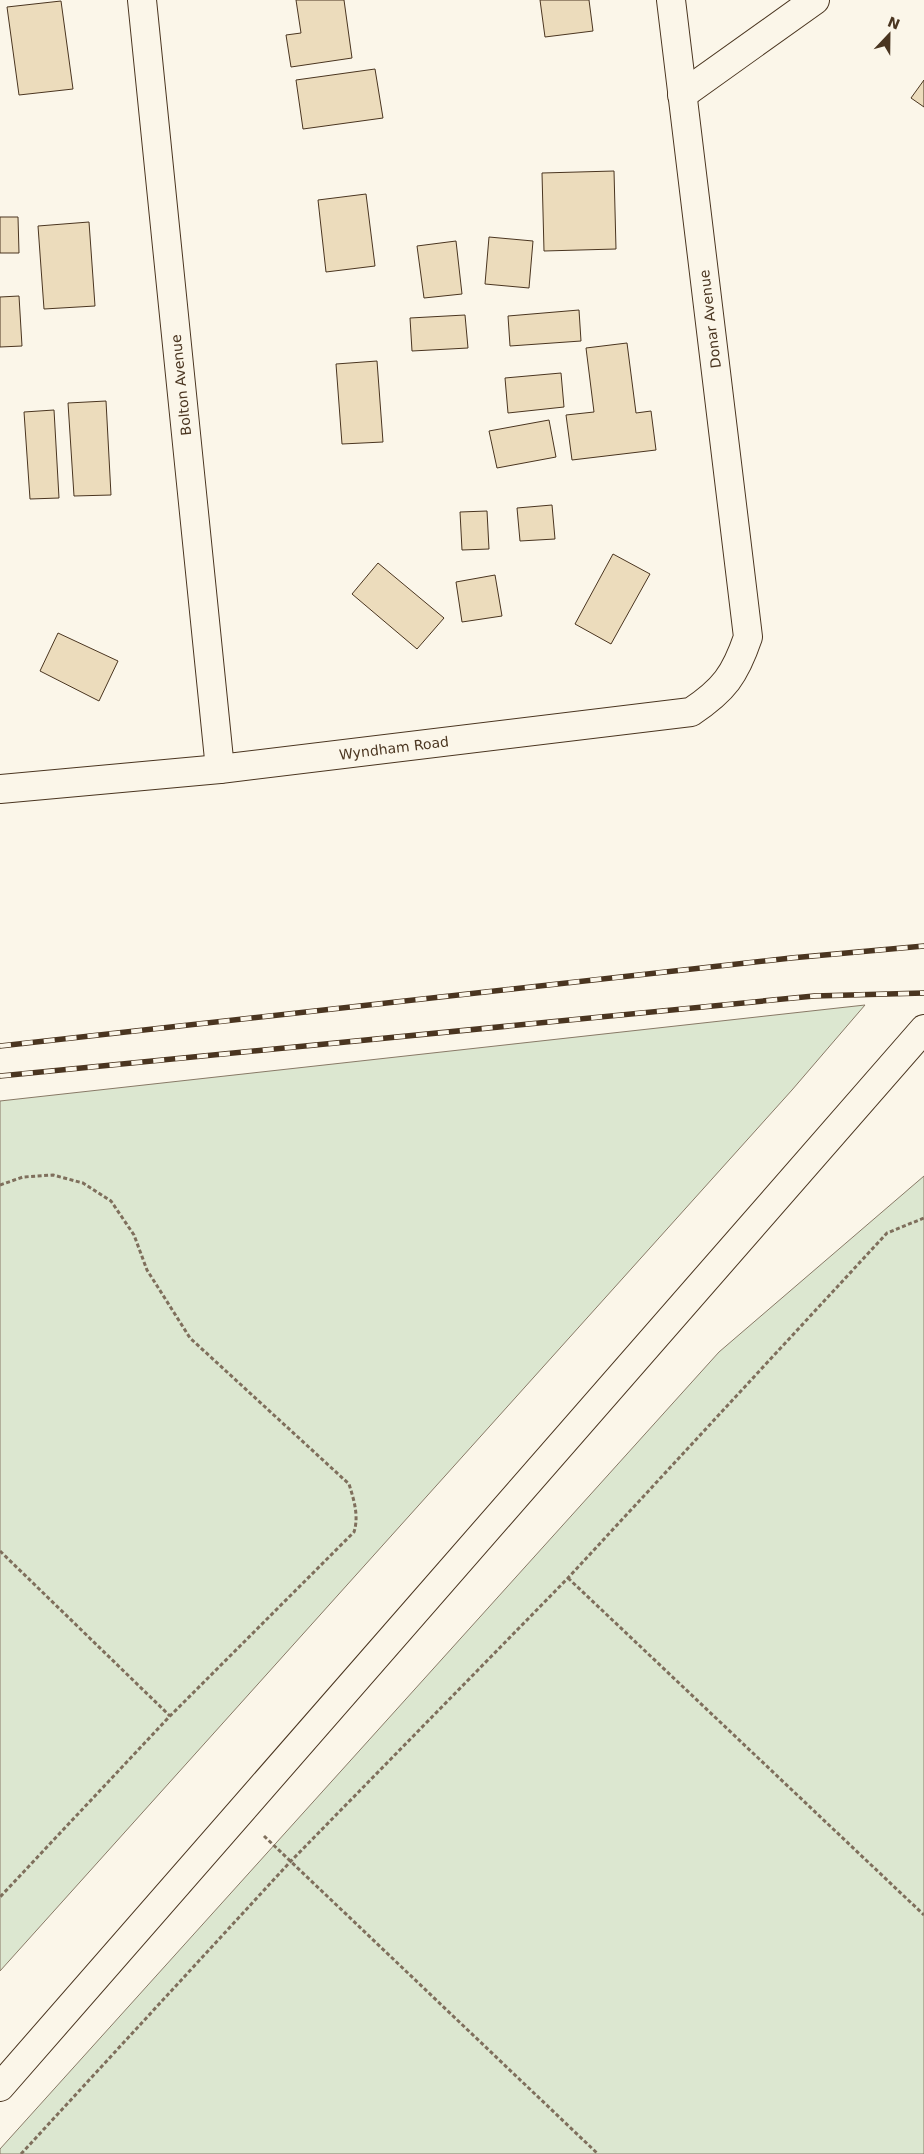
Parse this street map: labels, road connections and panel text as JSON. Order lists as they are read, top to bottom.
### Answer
{
  "streets": {
    "street": ["Donar Avenue", "Bolton Avenue", "Wyndham Road"]
  },
  "crossings": [
    ["Donar Avenue", "Wyndham Road"],
    ["Bolton Avenue", "Wyndham Road"]
  ],
  "north": "top"
}
